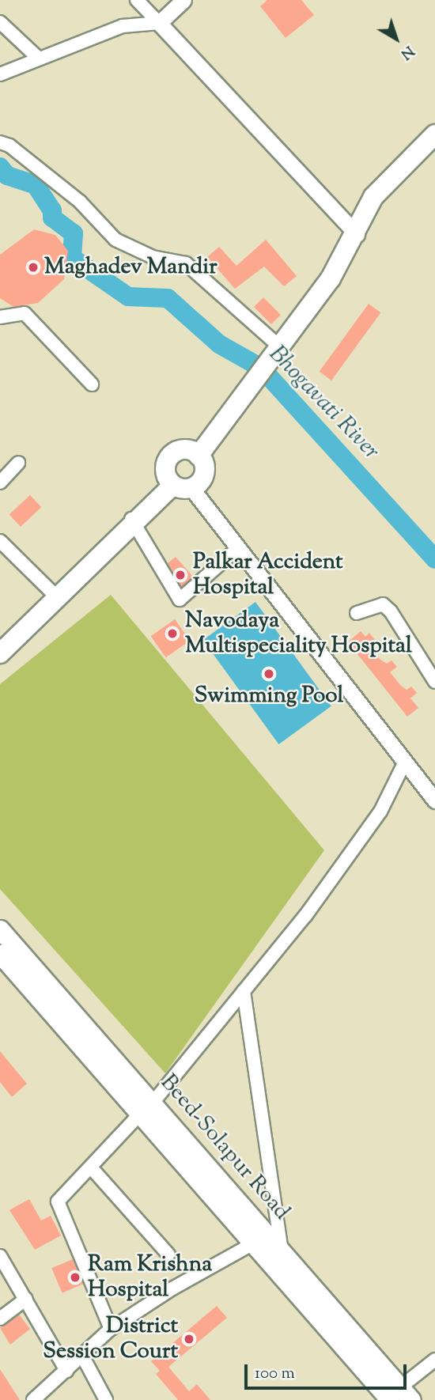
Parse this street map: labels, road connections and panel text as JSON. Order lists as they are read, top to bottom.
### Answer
{
  "streets": {
    "main road": ["Beed-Solapur Road"]
  },
  "water": ["Bhogavati River"],
  "places": [
    "Maghadev Mandir",
    "Palkar Accident Hospital",
    "Navodaya Multispeciality Hospital",
    "Swimming Pool",
    "Ram Krishna Hospital",
    "District Session Court"
  ],
  "scale_bar": "100 m",
  "north": "bottom right"
}
